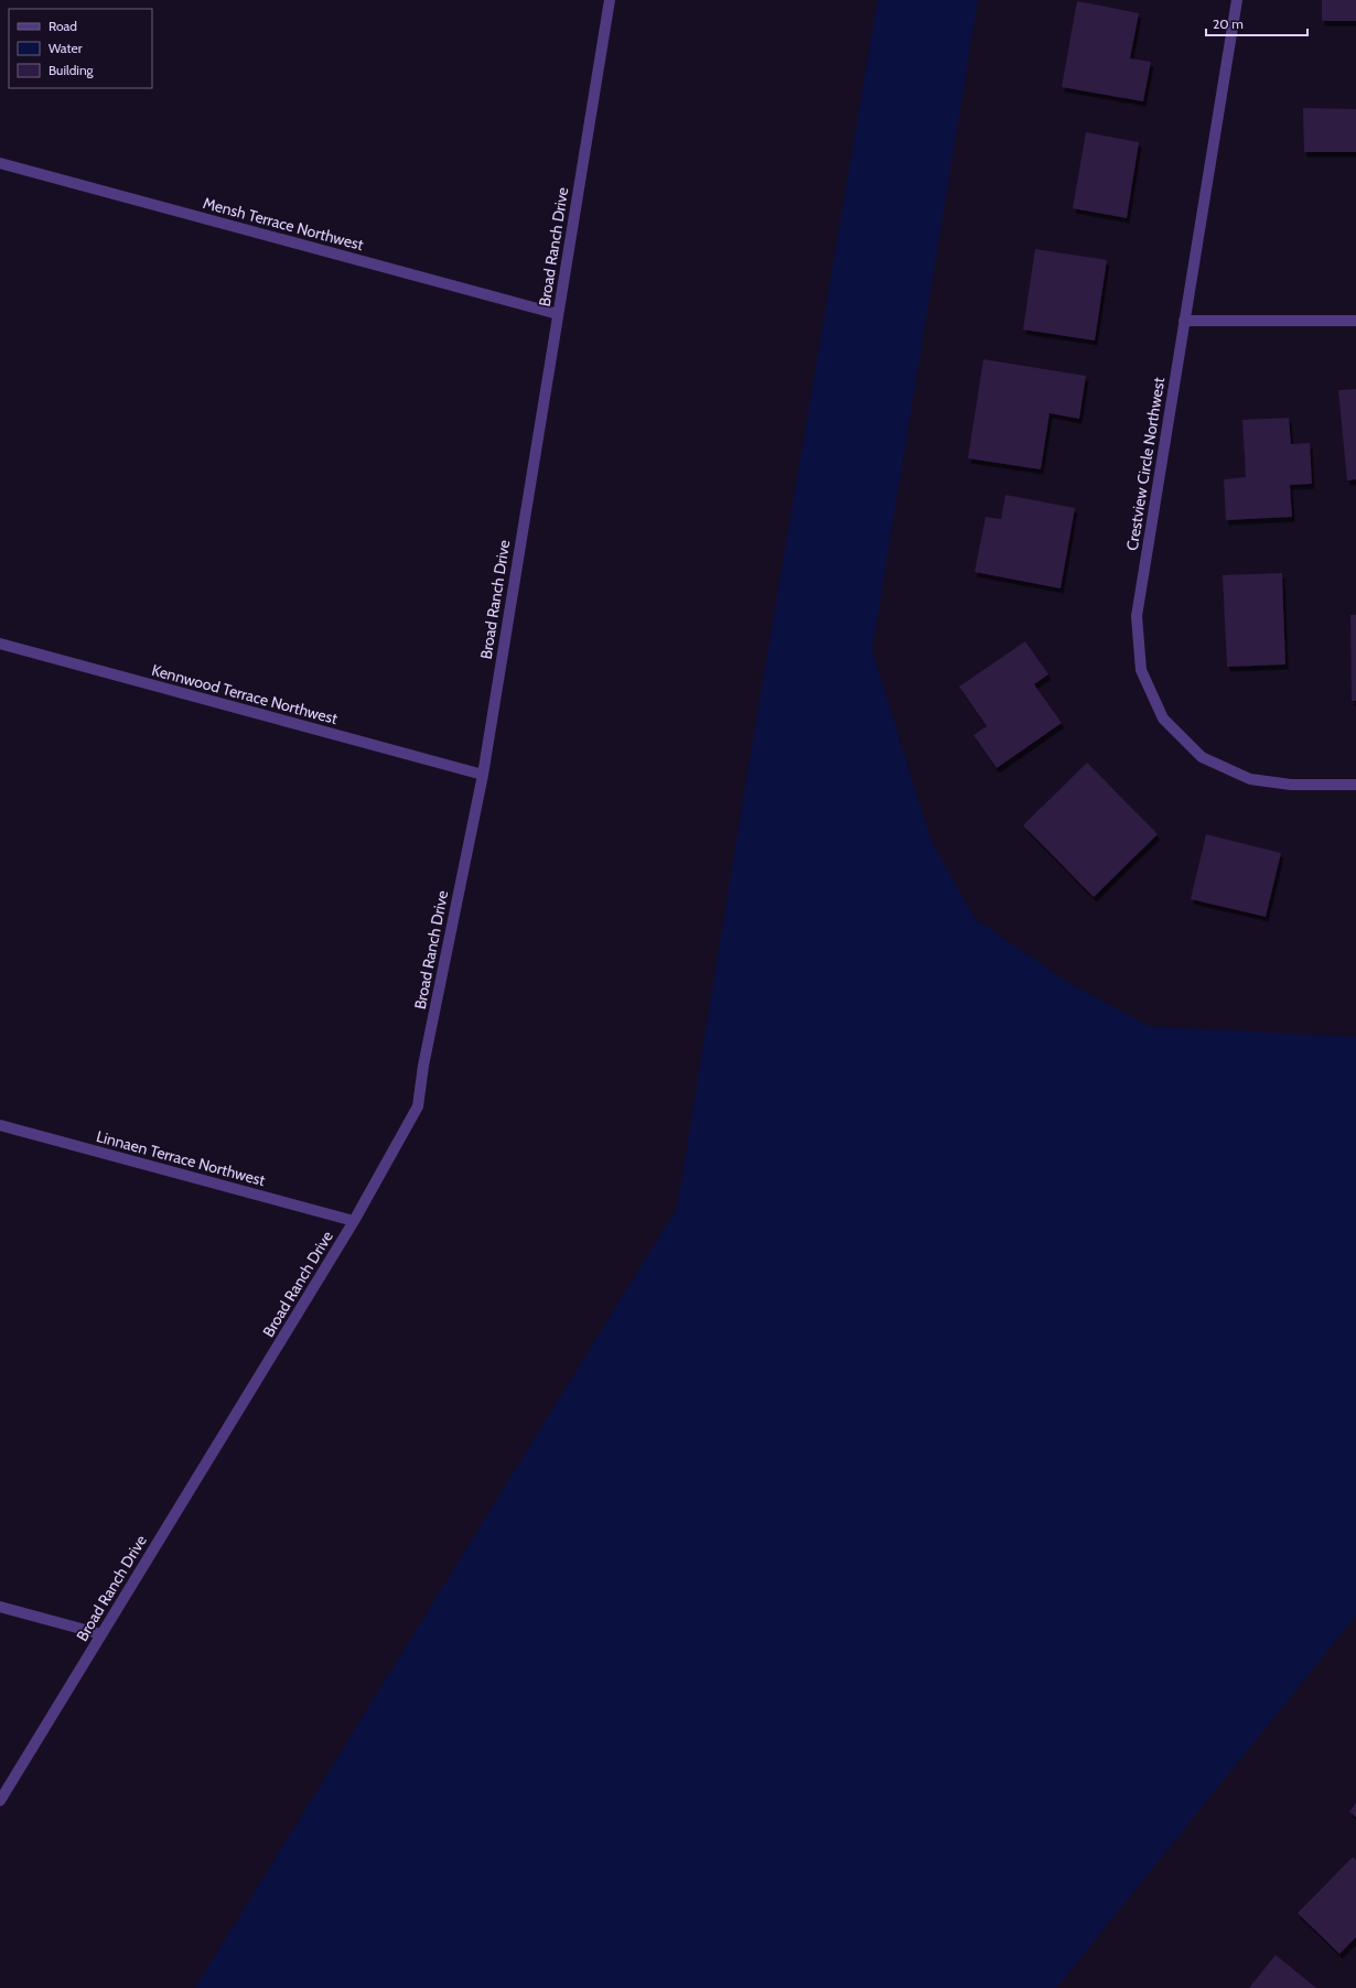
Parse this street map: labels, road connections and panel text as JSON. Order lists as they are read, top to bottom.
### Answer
{
  "streets": {
    "street": [
      "Mensh Terrace Northwest",
      "Broad Ranch Drive",
      "Crestview Circle Northwest",
      "Kennwood Terrace Northwest",
      "Linnaen Terrace Northwest"
    ]
  },
  "crossings": [
    ["Mensh Terrace Northwest", "Broad Ranch Drive"],
    ["Broad Ranch Drive", "Kennwood Terrace Northwest"],
    ["Broad Ranch Drive", "Linnaen Terrace Northwest"]
  ],
  "legend": ["Road", "Water", "Building"],
  "scale_bar": "20 m"
}
